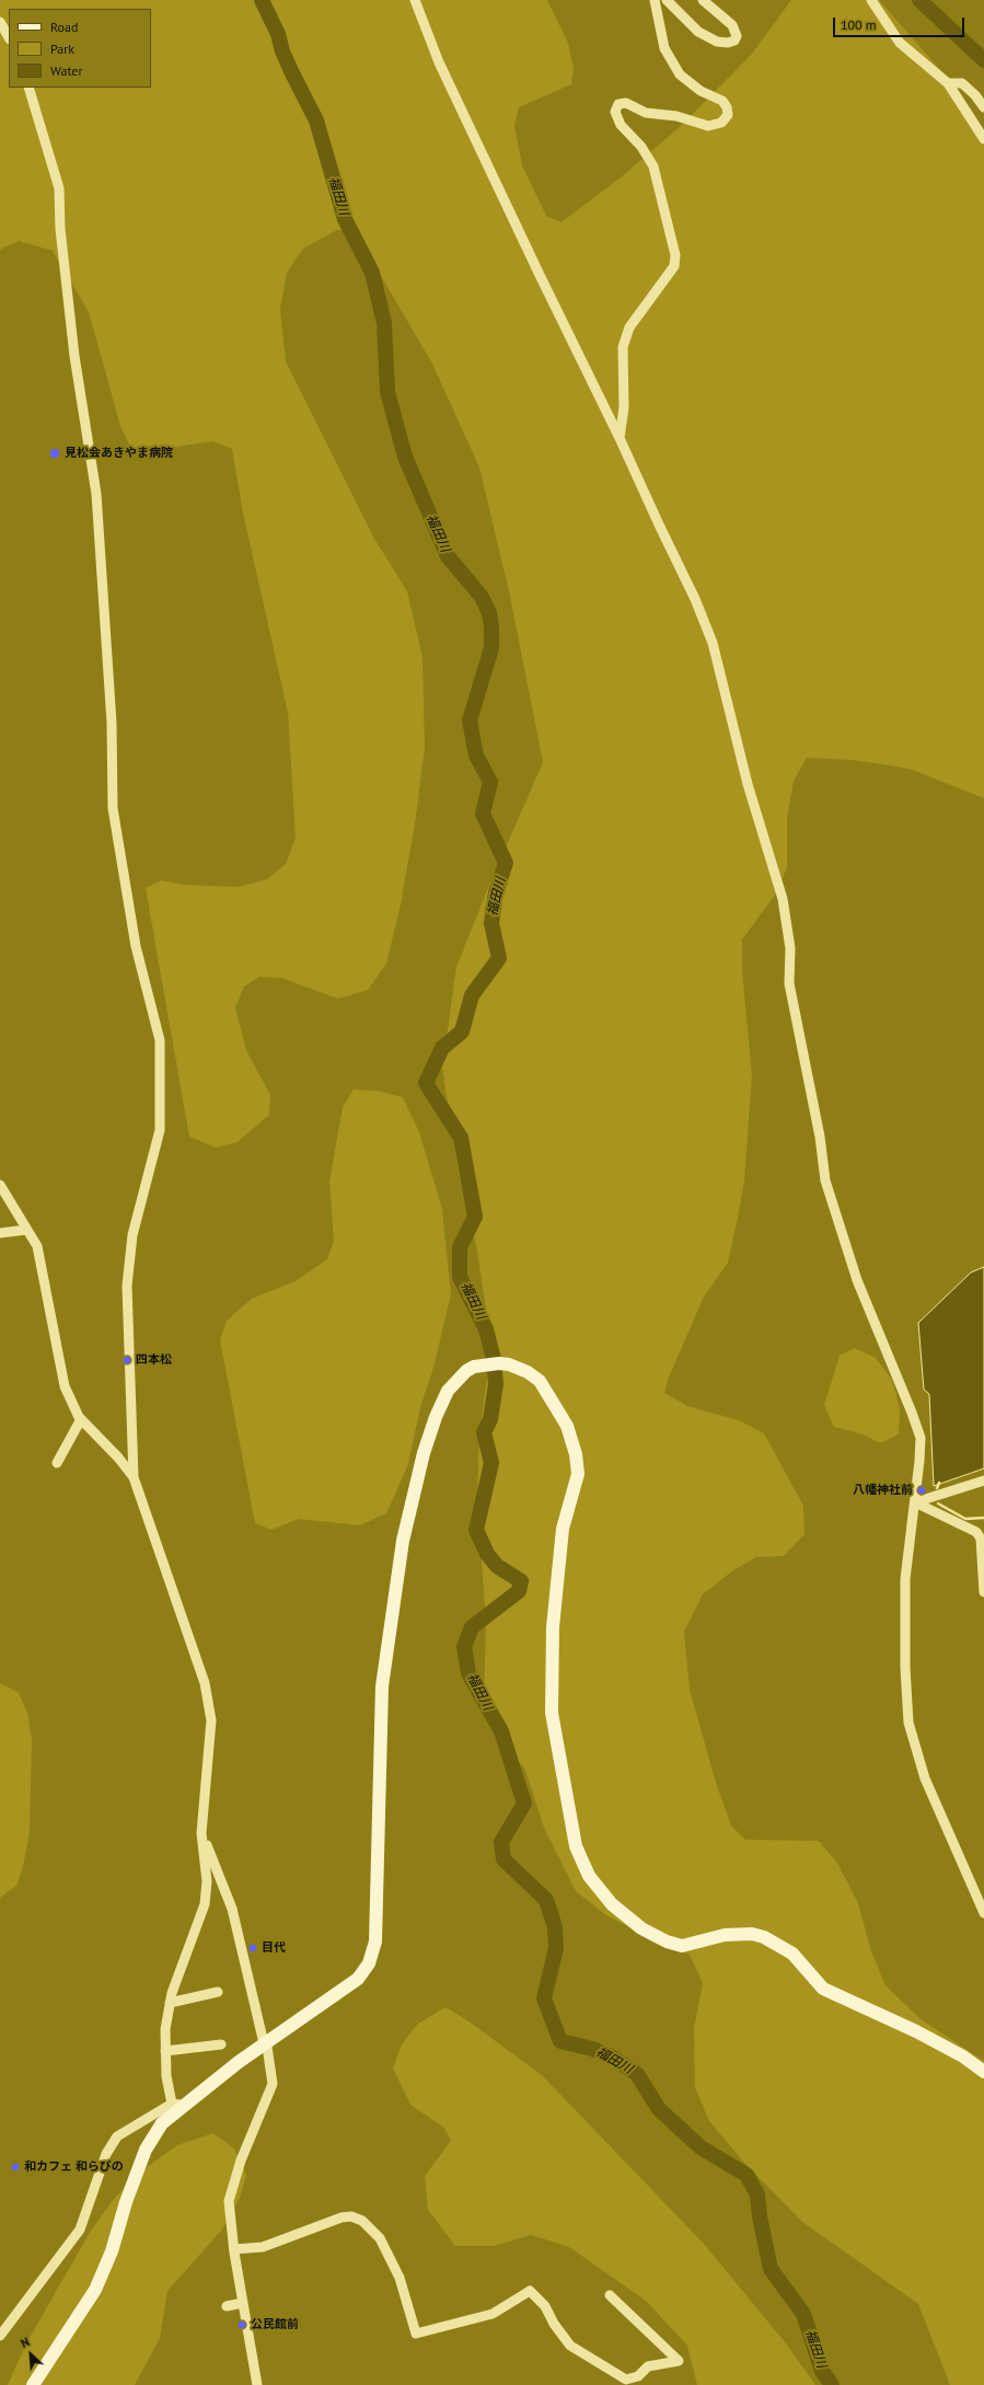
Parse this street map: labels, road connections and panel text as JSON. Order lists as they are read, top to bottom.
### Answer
{
  "water": ["福田川"],
  "places": [
    "見松会あきやま病院",
    "四本松",
    "八幡神社前",
    "目代",
    "和カフェ 和らびの",
    "公民館前"
  ],
  "legend": ["Road", "Park", "Water"],
  "scale_bar": "100 m",
  "north": "top left"
}
